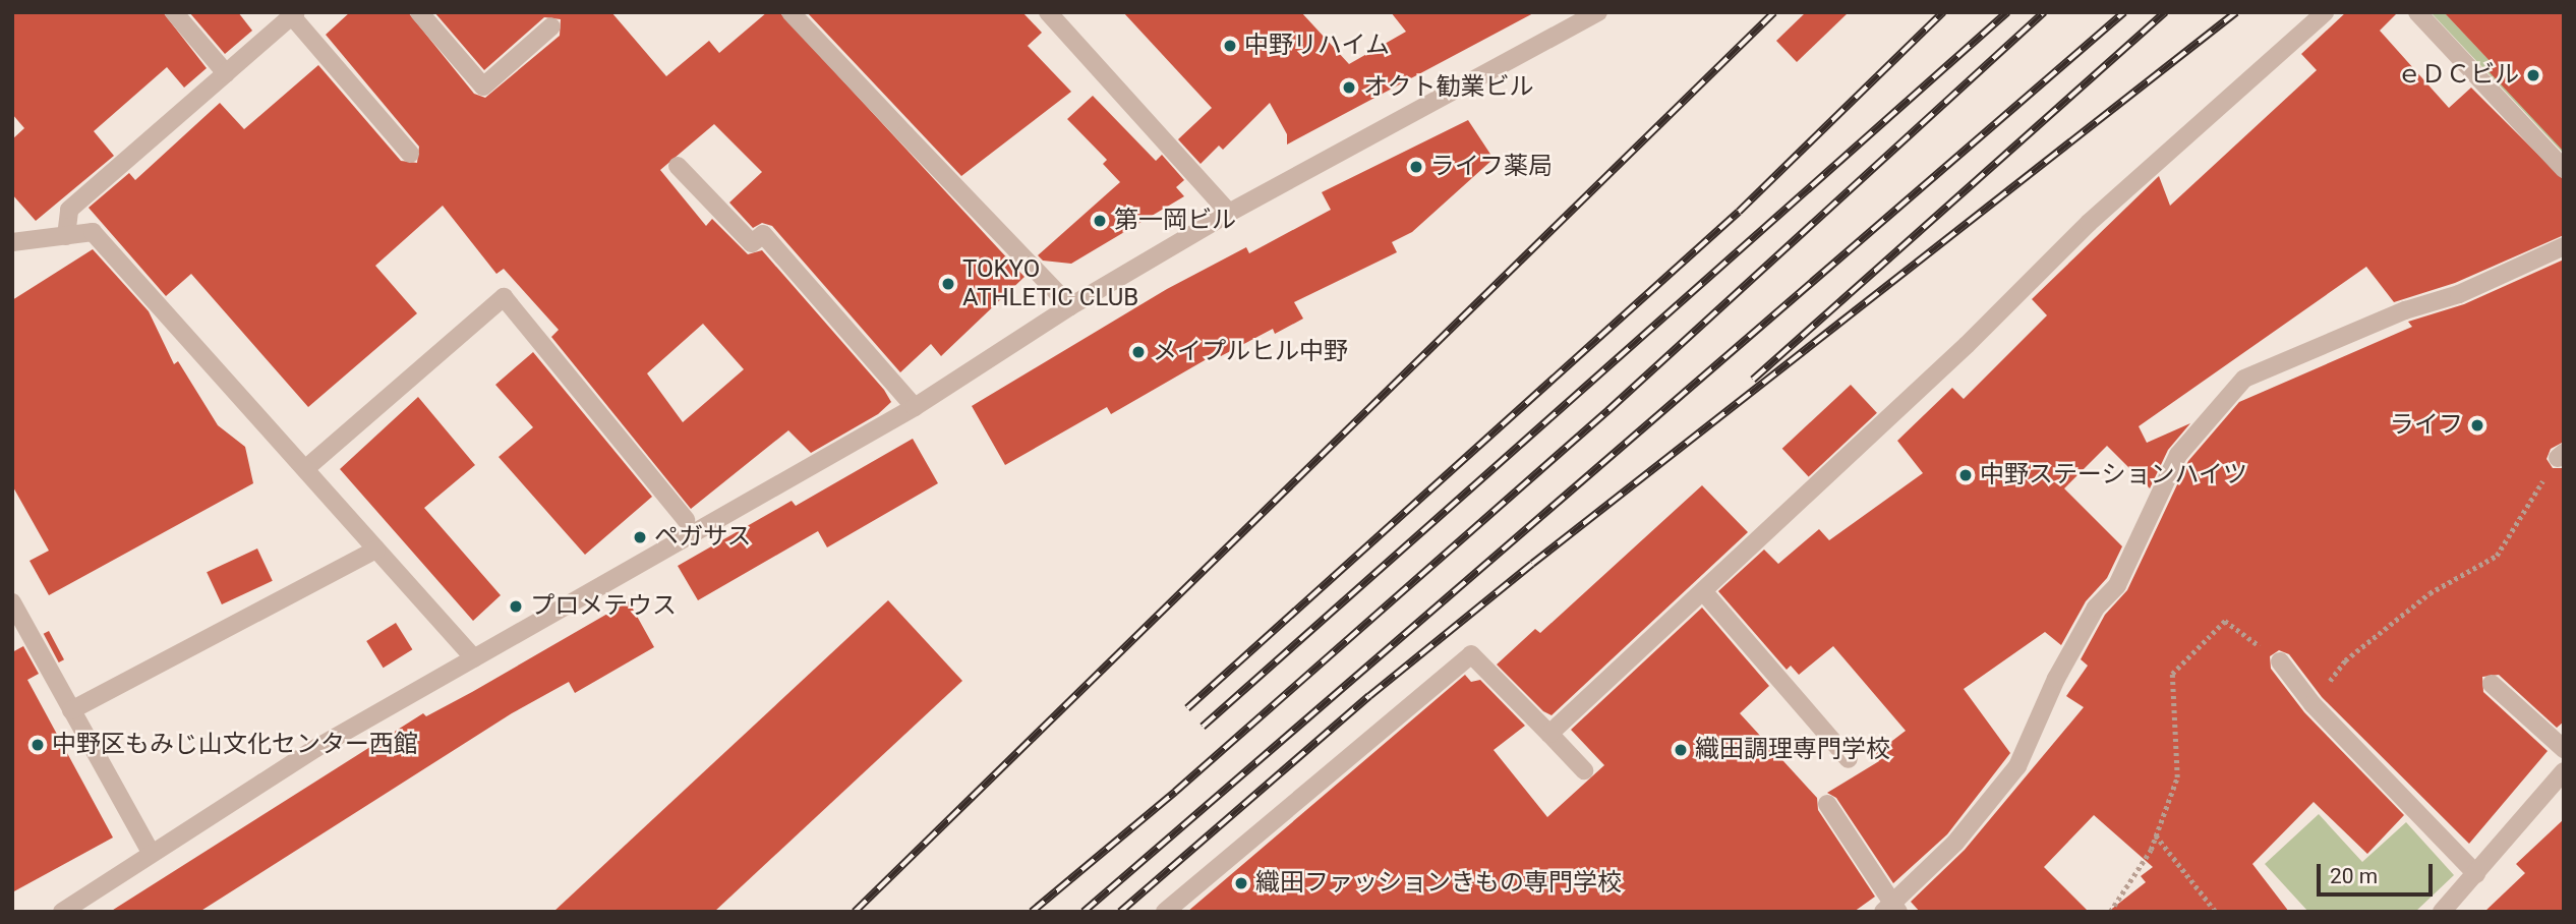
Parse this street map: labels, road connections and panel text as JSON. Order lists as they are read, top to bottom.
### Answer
{
  "places": [
    "中野リハイム",
    "ｅＤＣビル",
    "オクト勧業ビル",
    "ライフ薬局",
    "第一岡ビル",
    "TOKYO ATHLETIC CLUB",
    "メイプルヒル中野",
    "ライフ",
    "中野ステーションハイツ",
    "ペガサス",
    "プロメテウス",
    "中野区もみじ山文化センター西館",
    "織田調理専門学校",
    "織田ファッションきもの専門学校"
  ],
  "scale_bar": "20 m"
}
